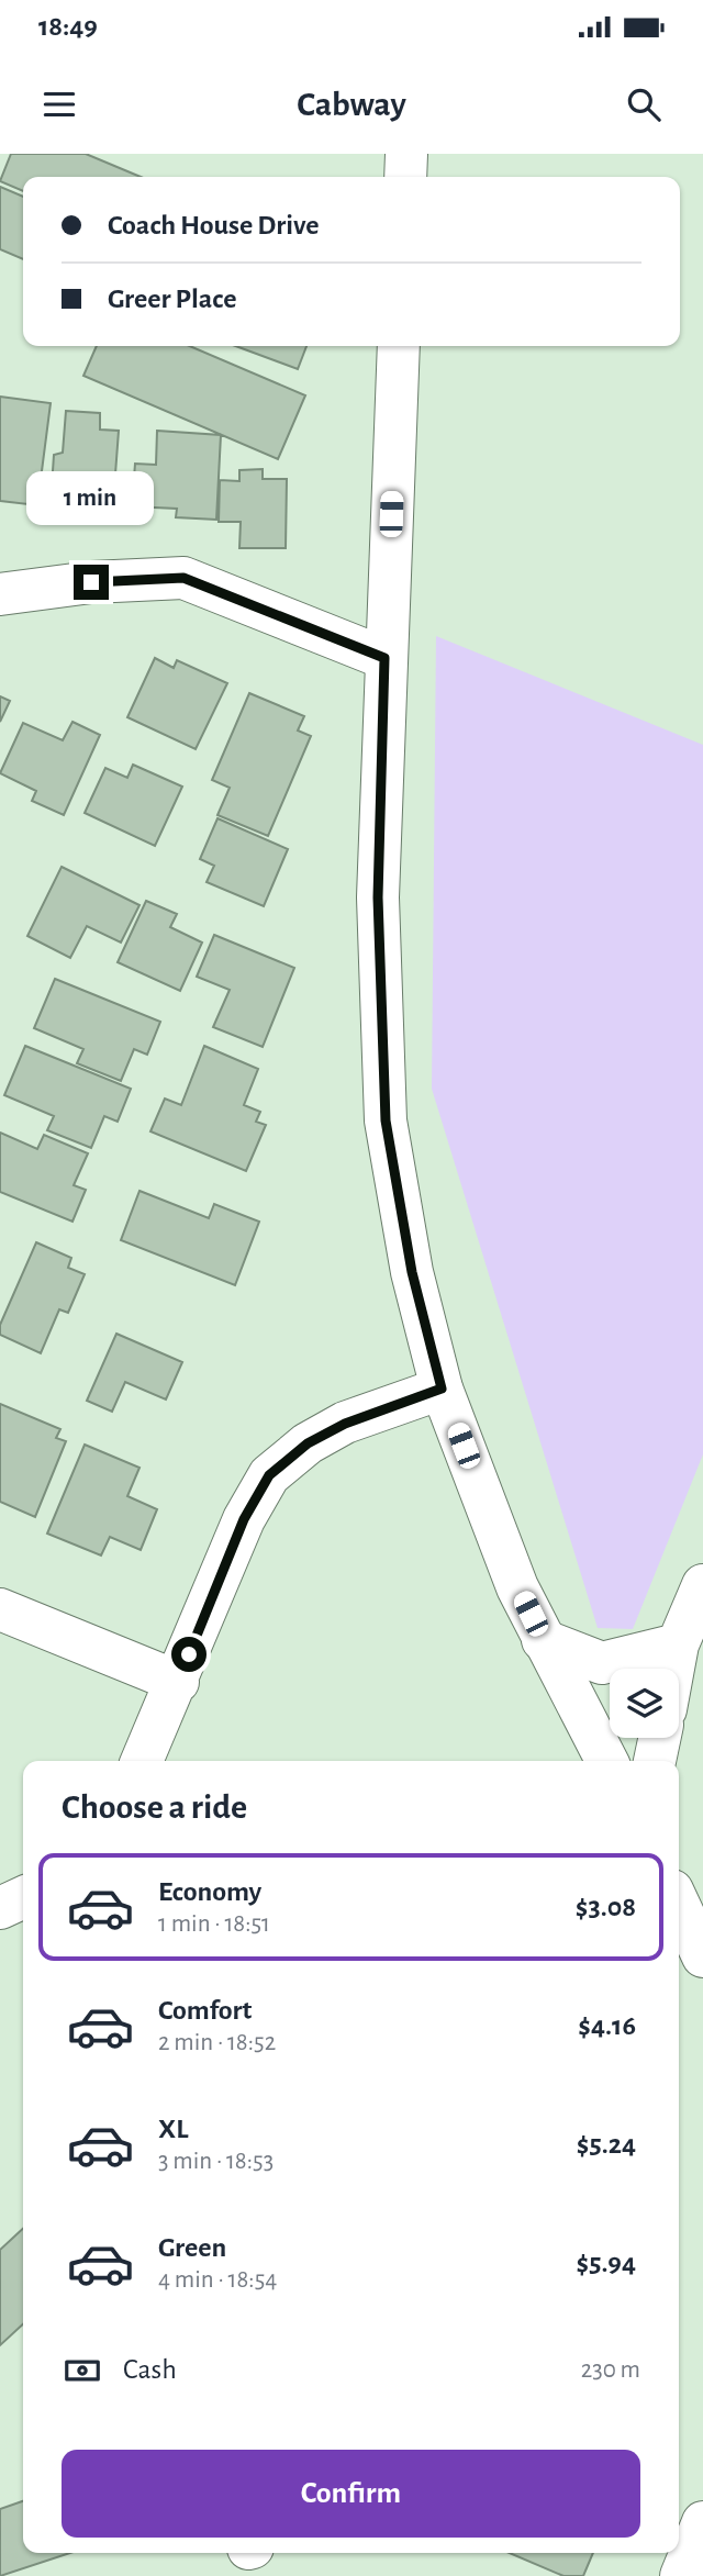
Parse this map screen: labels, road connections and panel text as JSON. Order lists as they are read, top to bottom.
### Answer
{
  "page": {
    "status": "18:49",
    "header": "Cabway",
    "banner": ["Coach House Drive", "Greer Place"],
    "bubble": "1 min",
    "heading": "Choose a ride",
    "list": [
      {
        "name": "Economy",
        "note": "1 min · 18:51",
        "value": "$3.08"
      },
      {
        "name": "Comfort",
        "note": "2 min · 18:52",
        "value": "$4.16"
      },
      {
        "name": "XL",
        "note": "3 min · 18:53",
        "value": "$5.24"
      },
      {
        "name": "Green",
        "note": "4 min · 18:54",
        "value": "$5.94"
      }
    ],
    "pay": ["Cash", "230 m"],
    "buttons": "Confirm"
  }
}
